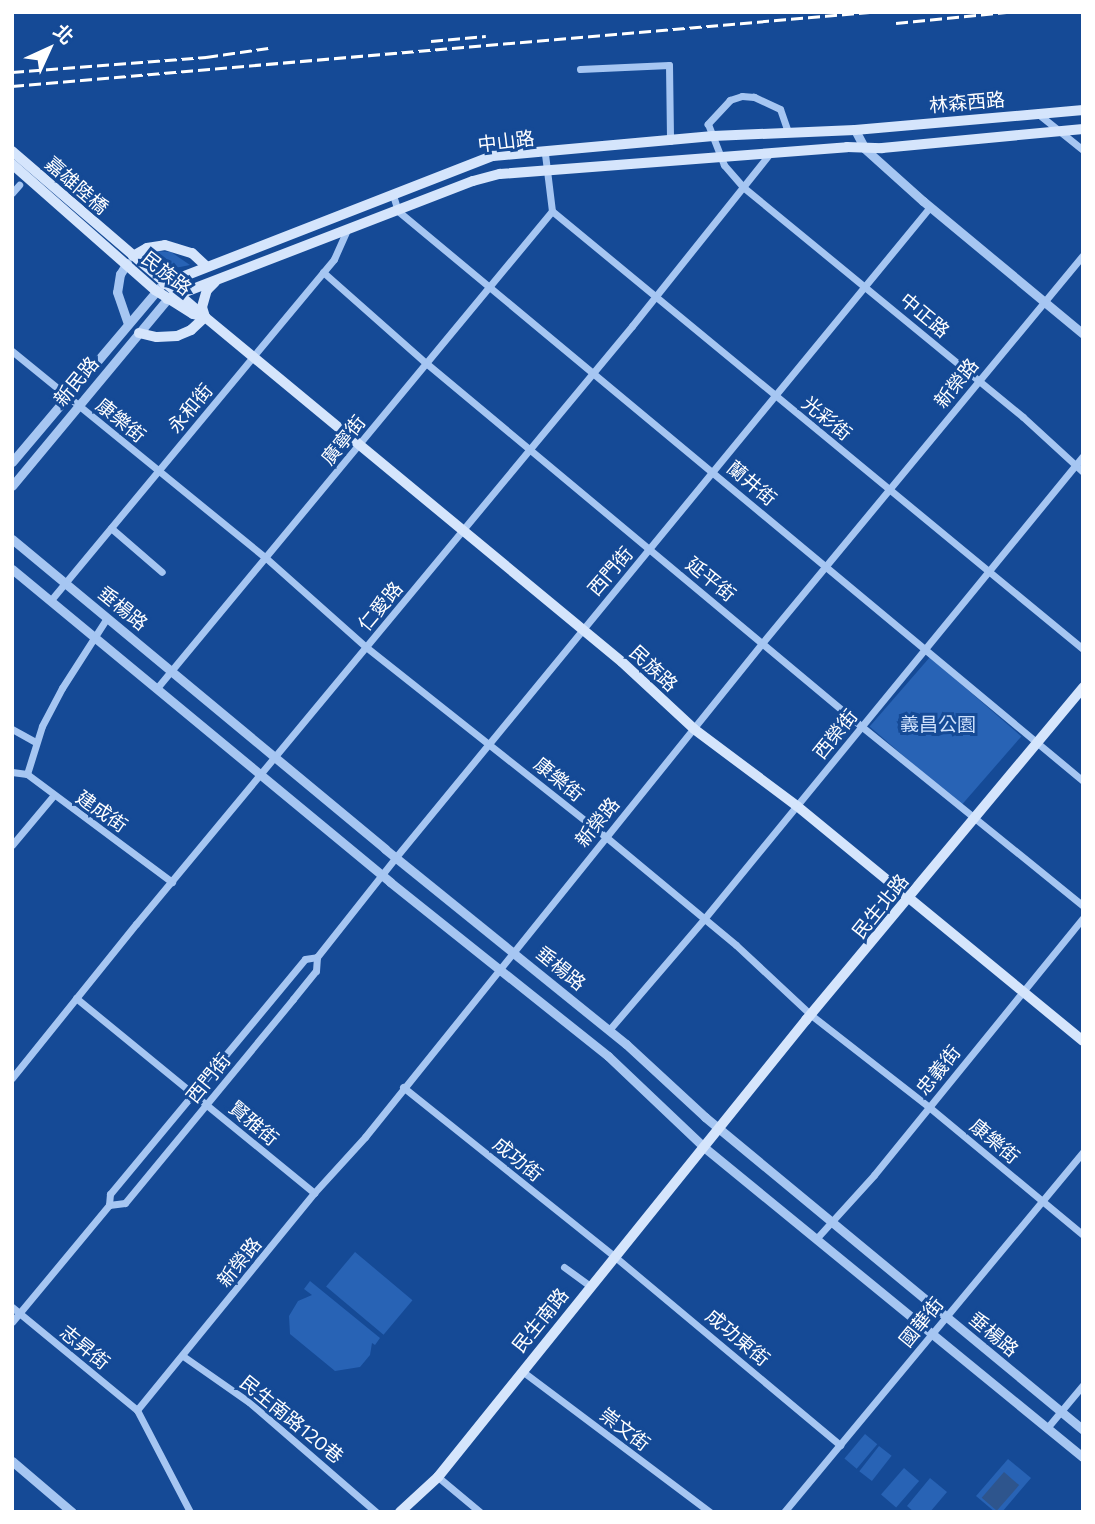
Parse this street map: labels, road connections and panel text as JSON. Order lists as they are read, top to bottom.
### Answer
{
  "streets": {
    "main road": [
      "林森西路",
      "中山路",
      "嘉雄陸橋",
      "民族路",
      "民生北路",
      "民生南路"
    ],
    "street": [
      "中正路",
      "新民路",
      "新榮路",
      "永和街",
      "光彩街",
      "康樂街",
      "廣寧街",
      "蘭井街",
      "西門街",
      "延平街",
      "仁愛路",
      "垂楊路",
      "西榮街",
      "建成街",
      "忠義街",
      "賢雅街",
      "成功街",
      "國華街",
      "成功東街",
      "志昇街",
      "民生南路120巷",
      "崇文街"
    ]
  },
  "crossings": [
    ["林森西路", "中山路"],
    ["中山路", "民族路"],
    ["中山路", "中正路"],
    ["中山路", "新民路"],
    ["中山路", "永和街"],
    ["中山路", "蘭井街"],
    ["中山路", "仁愛路"],
    ["嘉雄陸橋", "民族路"],
    ["民族路", "新民路"],
    ["民族路", "新榮路"],
    ["民族路", "永和街"],
    ["民族路", "廣寧街"],
    ["民族路", "西門街"],
    ["民族路", "仁愛路"],
    ["民族路", "西榮街"],
    ["民族路", "民生北路"],
    ["民族路", "忠義街"],
    ["中正路", "新榮路"],
    ["中正路", "西門街"],
    ["中正路", "仁愛路"],
    ["中正路", "西榮街"],
    ["新民路", "康樂街"],
    ["新榮路", "光彩街"],
    ["新榮路", "康樂街"],
    ["新榮路", "蘭井街"],
    ["新榮路", "延平街"],
    ["新榮路", "垂楊路"],
    ["新榮路", "賢雅街"],
    ["新榮路", "成功街"],
    ["新榮路", "志昇街"],
    ["新榮路", "民生南路120巷"],
    ["永和街", "康樂街"],
    ["永和街", "延平街"],
    ["永和街", "垂楊路"],
    ["光彩街", "廣寧街"],
    ["光彩街", "西門街"],
    ["光彩街", "仁愛路"],
    ["光彩街", "西榮街"],
    ["康樂街", "廣寧街"],
    ["康樂街", "西門街"],
    ["康樂街", "仁愛路"],
    ["康樂街", "西榮街"],
    ["康樂街", "民生北路"],
    ["康樂街", "忠義街"],
    ["康樂街", "國華街"],
    ["廣寧街", "蘭井街"],
    ["廣寧街", "延平街"],
    ["廣寧街", "垂楊路"],
    ["蘭井街", "西門街"],
    ["蘭井街", "仁愛路"],
    ["蘭井街", "西榮街"],
    ["蘭井街", "民生北路"],
    ["西門街", "延平街"],
    ["西門街", "垂楊路"],
    ["西門街", "賢雅街"],
    ["西門街", "志昇街"],
    ["延平街", "仁愛路"],
    ["延平街", "西榮街"],
    ["延平街", "民生北路"],
    ["仁愛路", "垂楊路"],
    ["仁愛路", "建成街"],
    ["仁愛路", "賢雅街"],
    ["垂楊路", "西榮街"],
    ["垂楊路", "民生北路"],
    ["垂楊路", "忠義街"],
    ["垂楊路", "民生南路"],
    ["垂楊路", "國華街"],
    ["民生北路", "民生南路"],
    ["成功街", "民生南路"],
    ["成功街", "成功東街"],
    ["民生南路", "成功東街"],
    ["民生南路", "崇文街"],
    ["國華街", "成功東街"]
  ],
  "parks": ["義昌公園"],
  "north": "top right"
}
